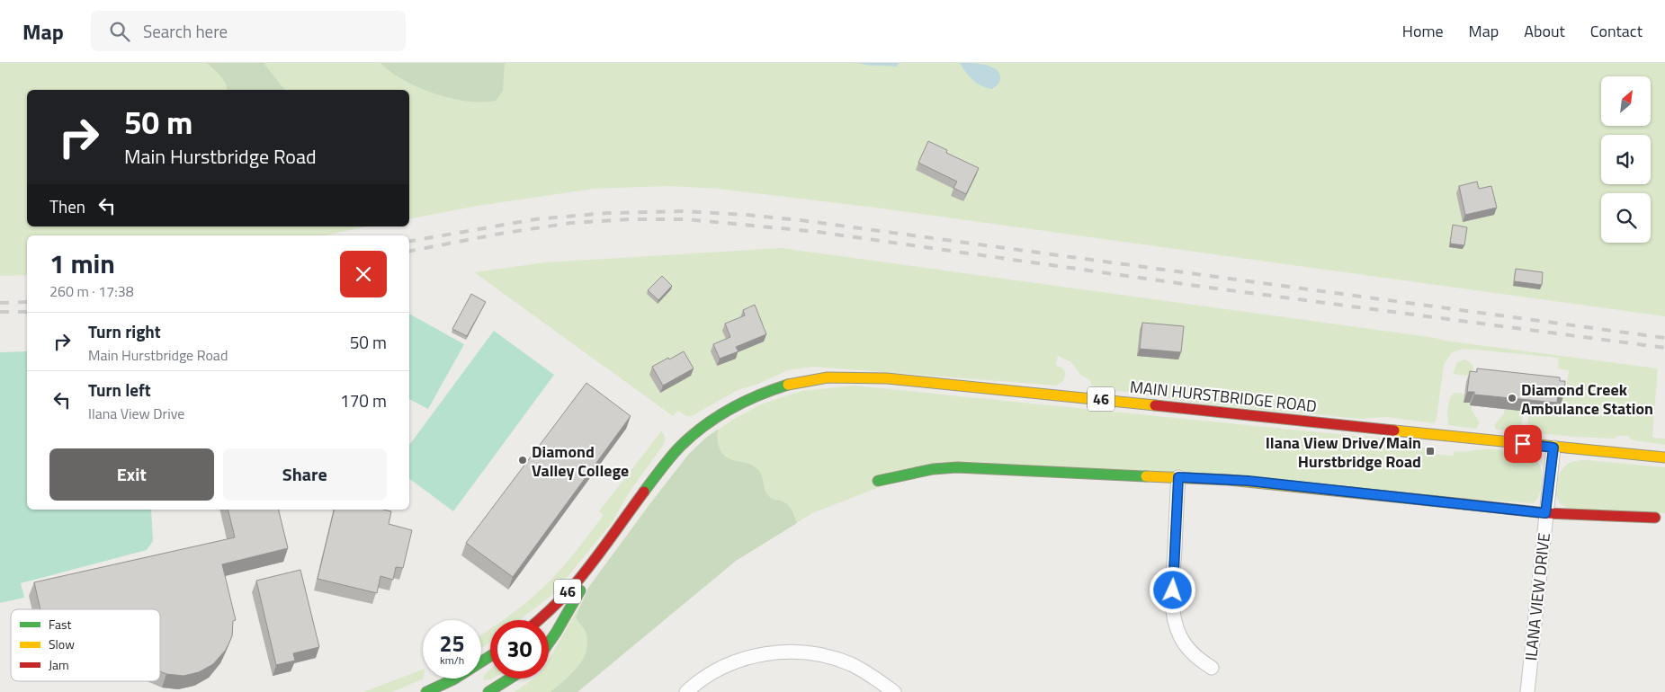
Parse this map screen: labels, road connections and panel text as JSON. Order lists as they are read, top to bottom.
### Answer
{
  "streets": {
    "main road": ["MAIN HURSTBRIDGE ROAD", "46"],
    "street": ["ILANA VIEW DRIVE"]
  },
  "crossings": [
    ["MAIN HURSTBRIDGE ROAD", "ILANA VIEW DRIVE"]
  ],
  "places": {
    "other": ["Diamond Creek Ambulance Station", "Diamond Valley College"],
    "transit": ["Ilana View Drive/Main Hurstbridge Road"]
  },
  "legend": ["Fast", "Slow", "Jam"],
  "north": "top right",
  "page": {
    "header": "Map",
    "search": "Search here",
    "nav": [
      "Home",
      "Map",
      "About",
      "Contact"
    ],
    "turn": ["50 m", "Main Hurstbridge Road"],
    "then": "Then",
    "heading": ["1 min", "260 m · 17:38"],
    "list": [
      {
        "name": "Turn right",
        "note": "Main Hurstbridge Road",
        "value": "50 m"
      },
      {
        "name": "Turn left",
        "note": "Ilana View Drive",
        "value": "170 m"
      }
    ],
    "buttons": ["Exit", "Share"],
    "speed": "25 km/h",
    "limit": "30"
  }
}
